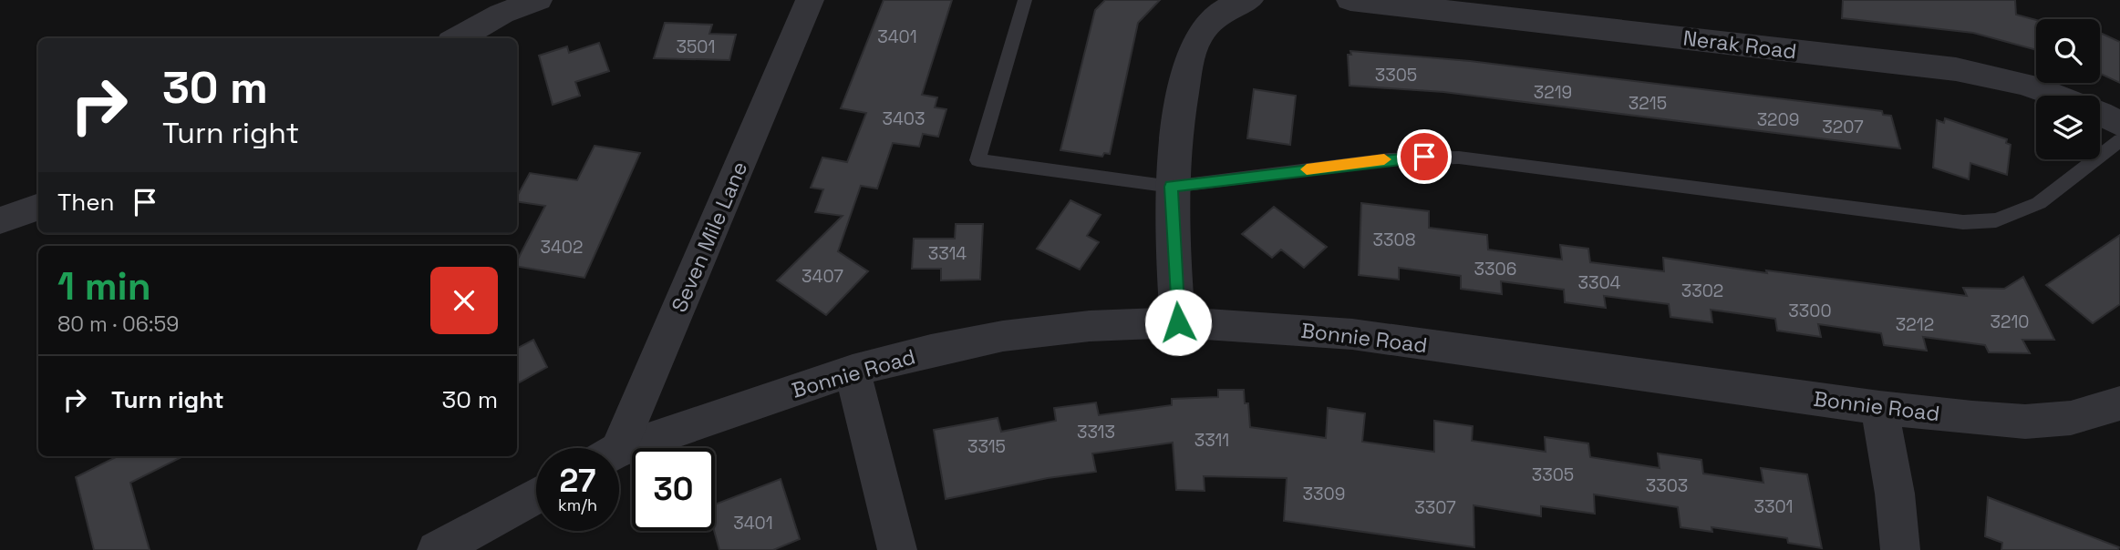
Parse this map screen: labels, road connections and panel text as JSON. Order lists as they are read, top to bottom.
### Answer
{
  "streets": {
    "street": ["Nerak Road", "Seven Mile Lane", "Bonnie Road"]
  },
  "house_numbers": [
    "3401",
    "3501",
    "3305",
    "3219",
    "3215",
    "3403",
    "3209",
    "3207",
    "3308",
    "3402",
    "3314",
    "3306",
    "3407",
    "3304",
    "3302",
    "3300",
    "3210",
    "3212",
    "3313",
    "3311",
    "3315",
    "3305",
    "3303",
    "3309",
    "3301",
    "3307",
    "3401"
  ],
  "page": {
    "turn": ["30 m", "Turn right"],
    "then": "Then",
    "heading": ["1 min", "80 m · 06:59"],
    "list": [
      {
        "name": "Turn right",
        "value": "30 m"
      }
    ],
    "speed": "27 km/h",
    "limit": "30"
  }
}
